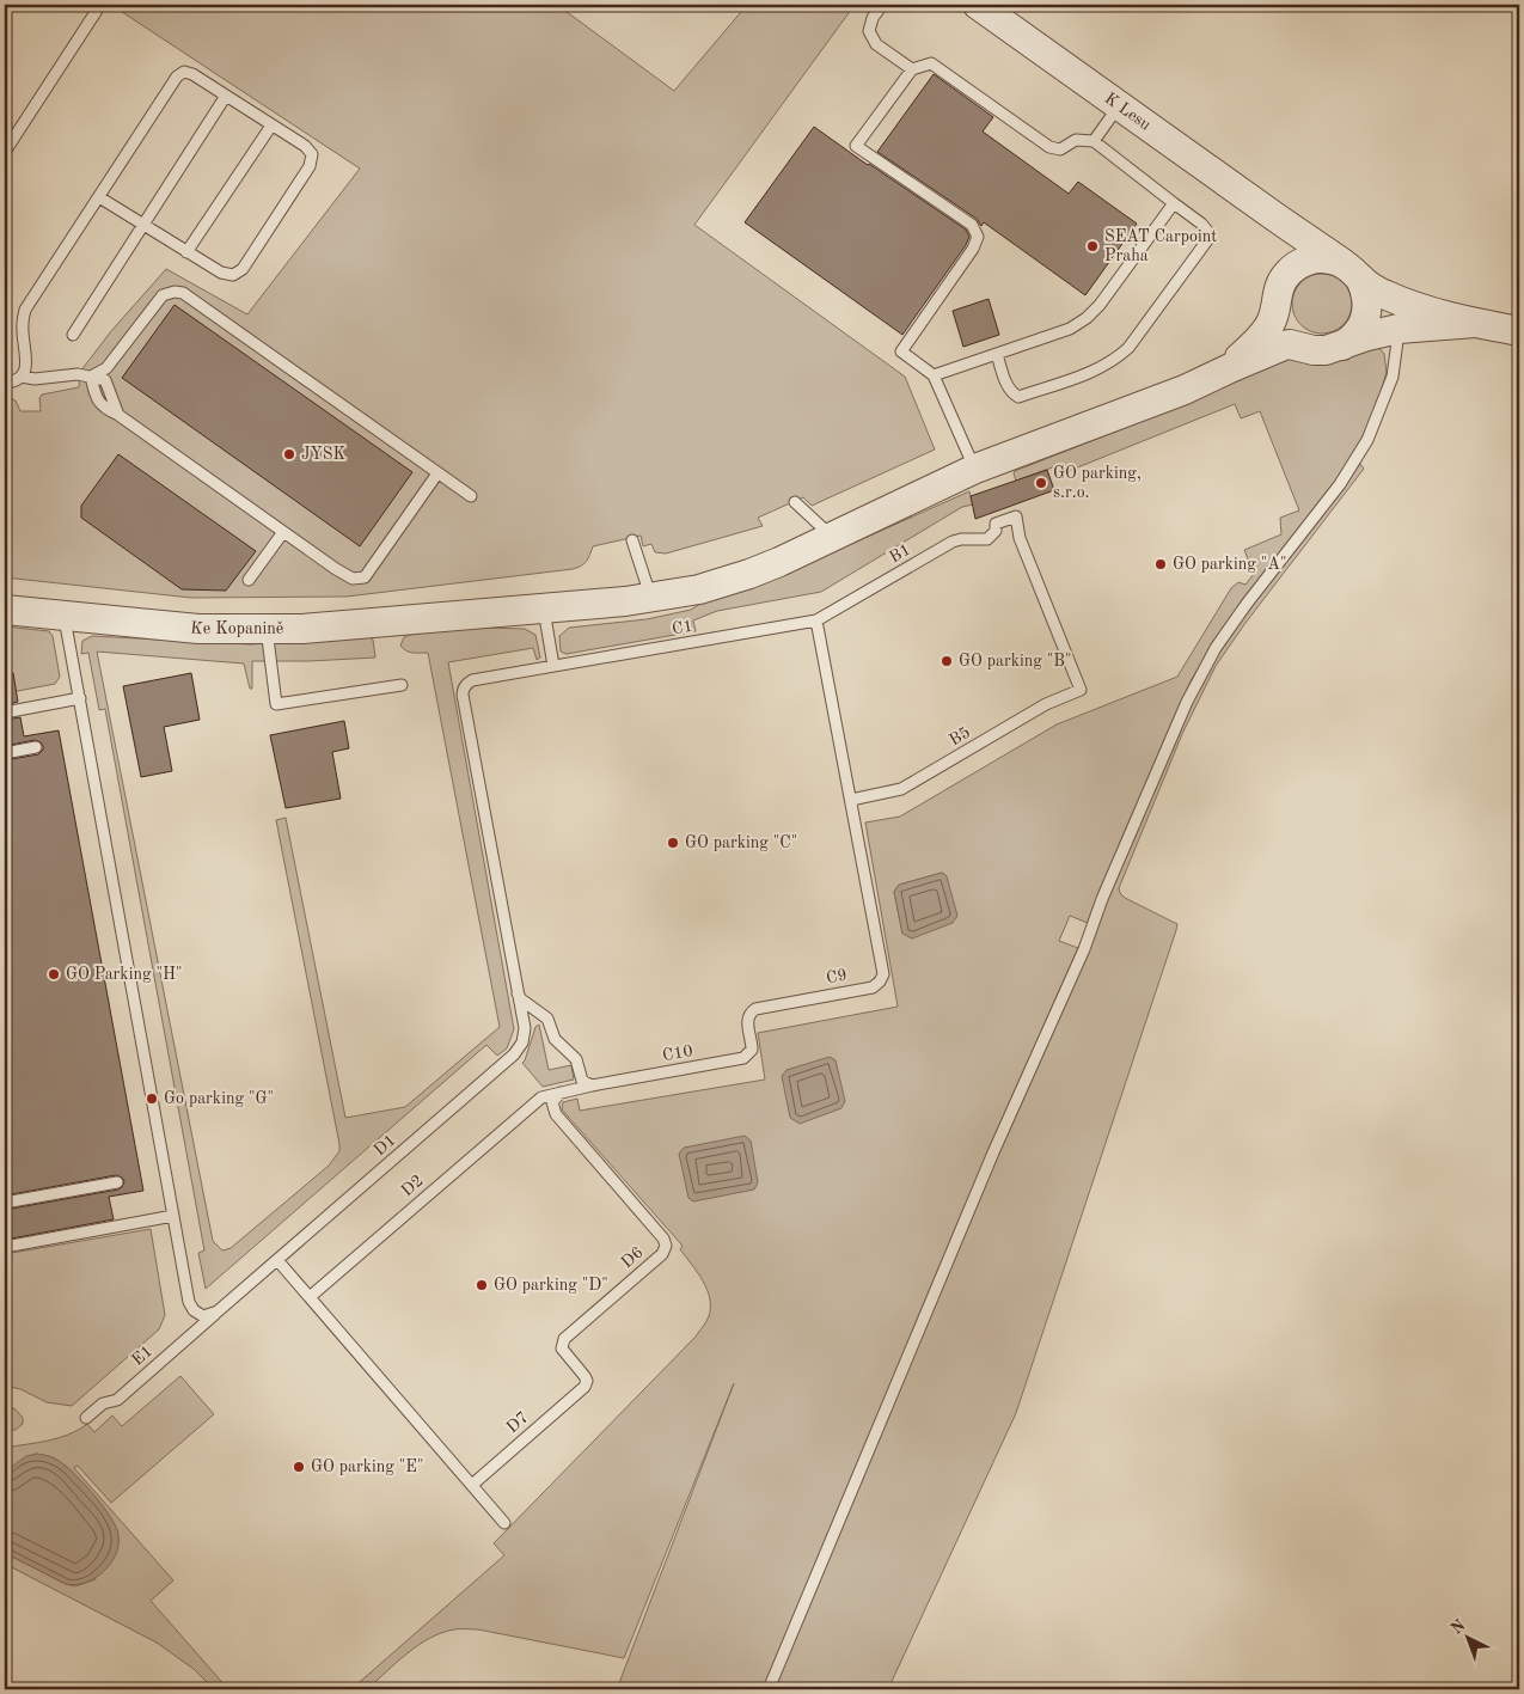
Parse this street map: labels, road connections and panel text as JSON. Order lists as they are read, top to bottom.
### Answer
{
  "streets": {
    "street": ["K Lesu", "Ke Kopanině"],
    "lane": [
      "B1",
      "C1",
      "B5",
      "C9",
      "C10",
      "D1",
      "D2",
      "D6",
      "E1",
      "D7"
    ]
  },
  "crossings": [
    ["K Lesu", "Ke Kopanině"],
    ["B1", "C1"],
    ["B1", "B5"],
    ["C1", "D1"],
    ["B5", "C9"],
    ["C9", "C10"],
    ["C10", "D2"],
    ["C10", "D6"],
    ["D1", "E1"],
    ["D6", "D7"]
  ],
  "places": [
    "SEAT Carpoint Praha",
    "JYSK",
    "GO parking, s.r.o.",
    "GO parking \"A\"",
    "GO parking \"B\"",
    "GO parking \"C\"",
    "GO Parking \"H\"",
    "Go parking \"G\"",
    "GO parking \"D\"",
    "GO parking \"E\""
  ],
  "north": "top left"
}
